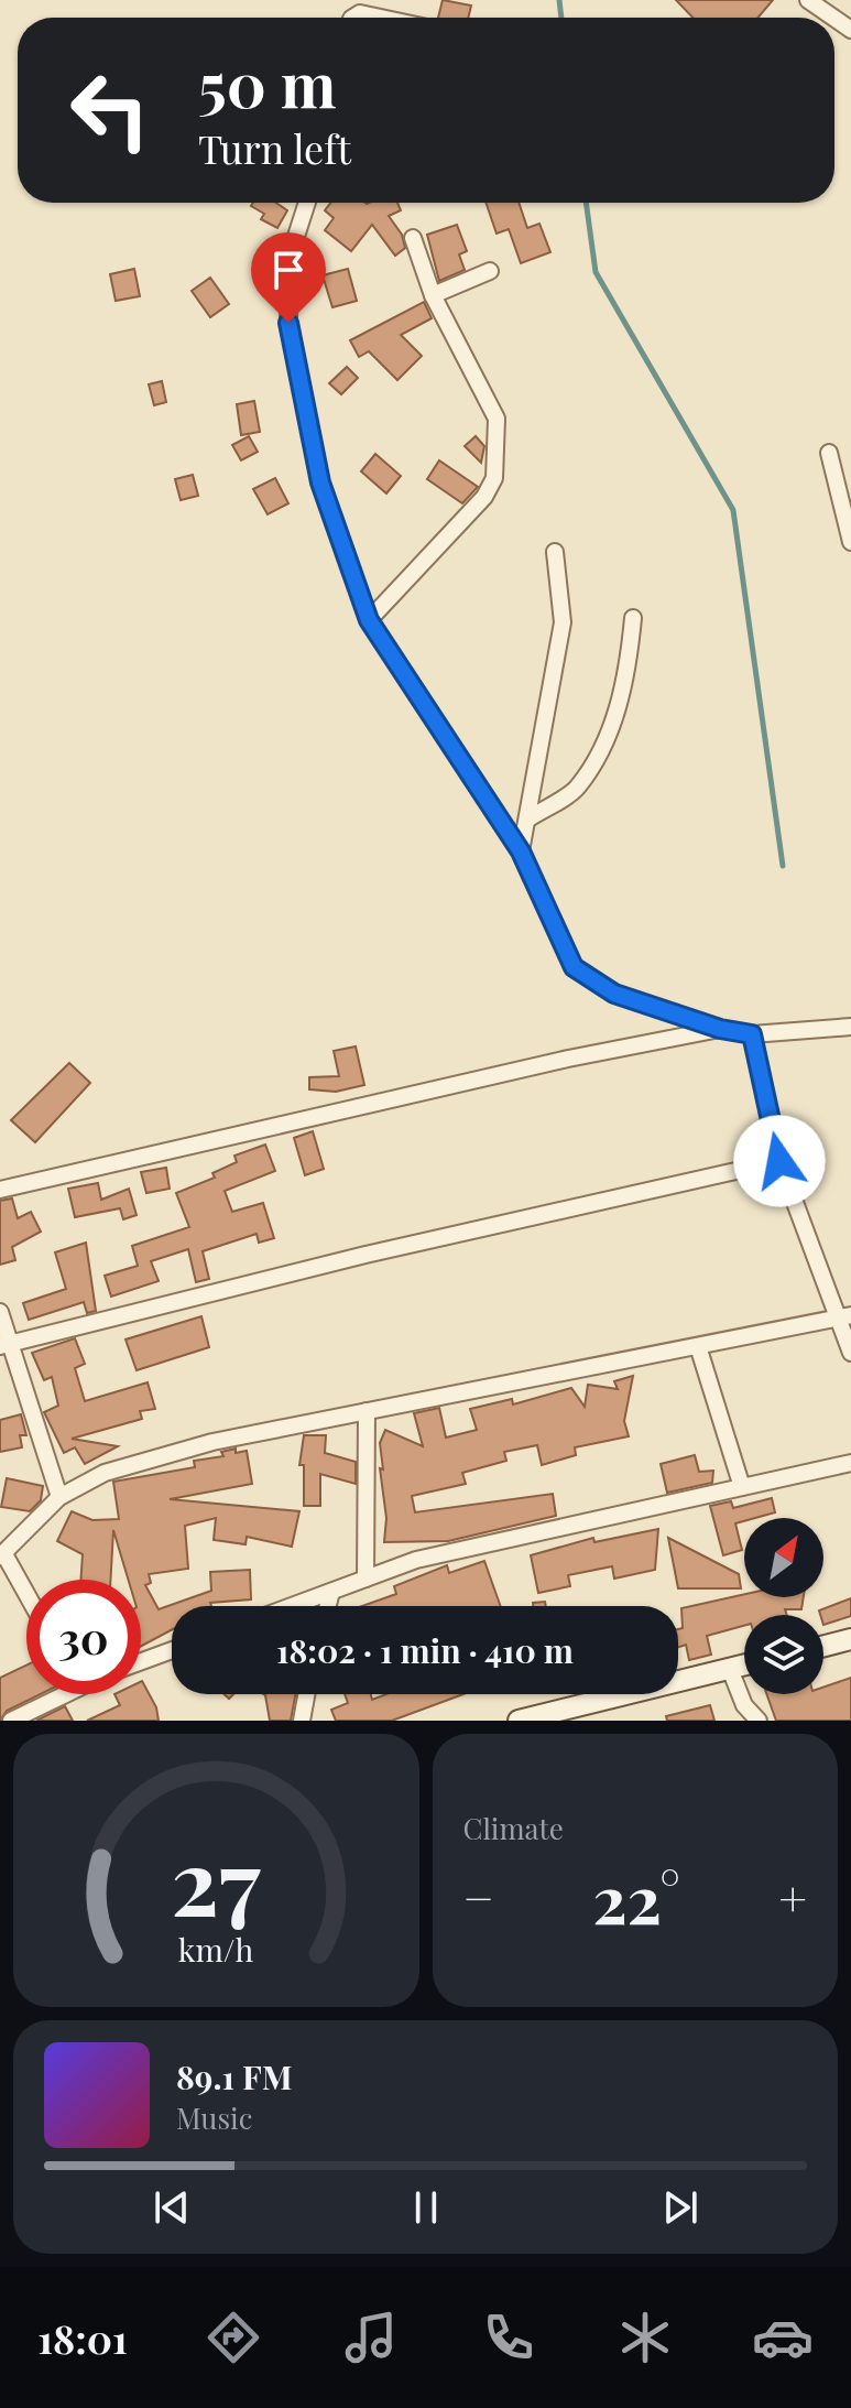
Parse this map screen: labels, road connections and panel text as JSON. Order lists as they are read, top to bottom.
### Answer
{
  "north": "top right",
  "page": {
    "turn": ["50 m", "Turn left"],
    "limit": "30",
    "trip": "18:02 · 1 min · 410 m",
    "tile": "Climate",
    "heat": ["−", "22°", "+"],
    "song": ["89.1 FM", "Music"],
    "tabs": "18:01",
    "gauge": ["27", "km/h"]
  }
}
